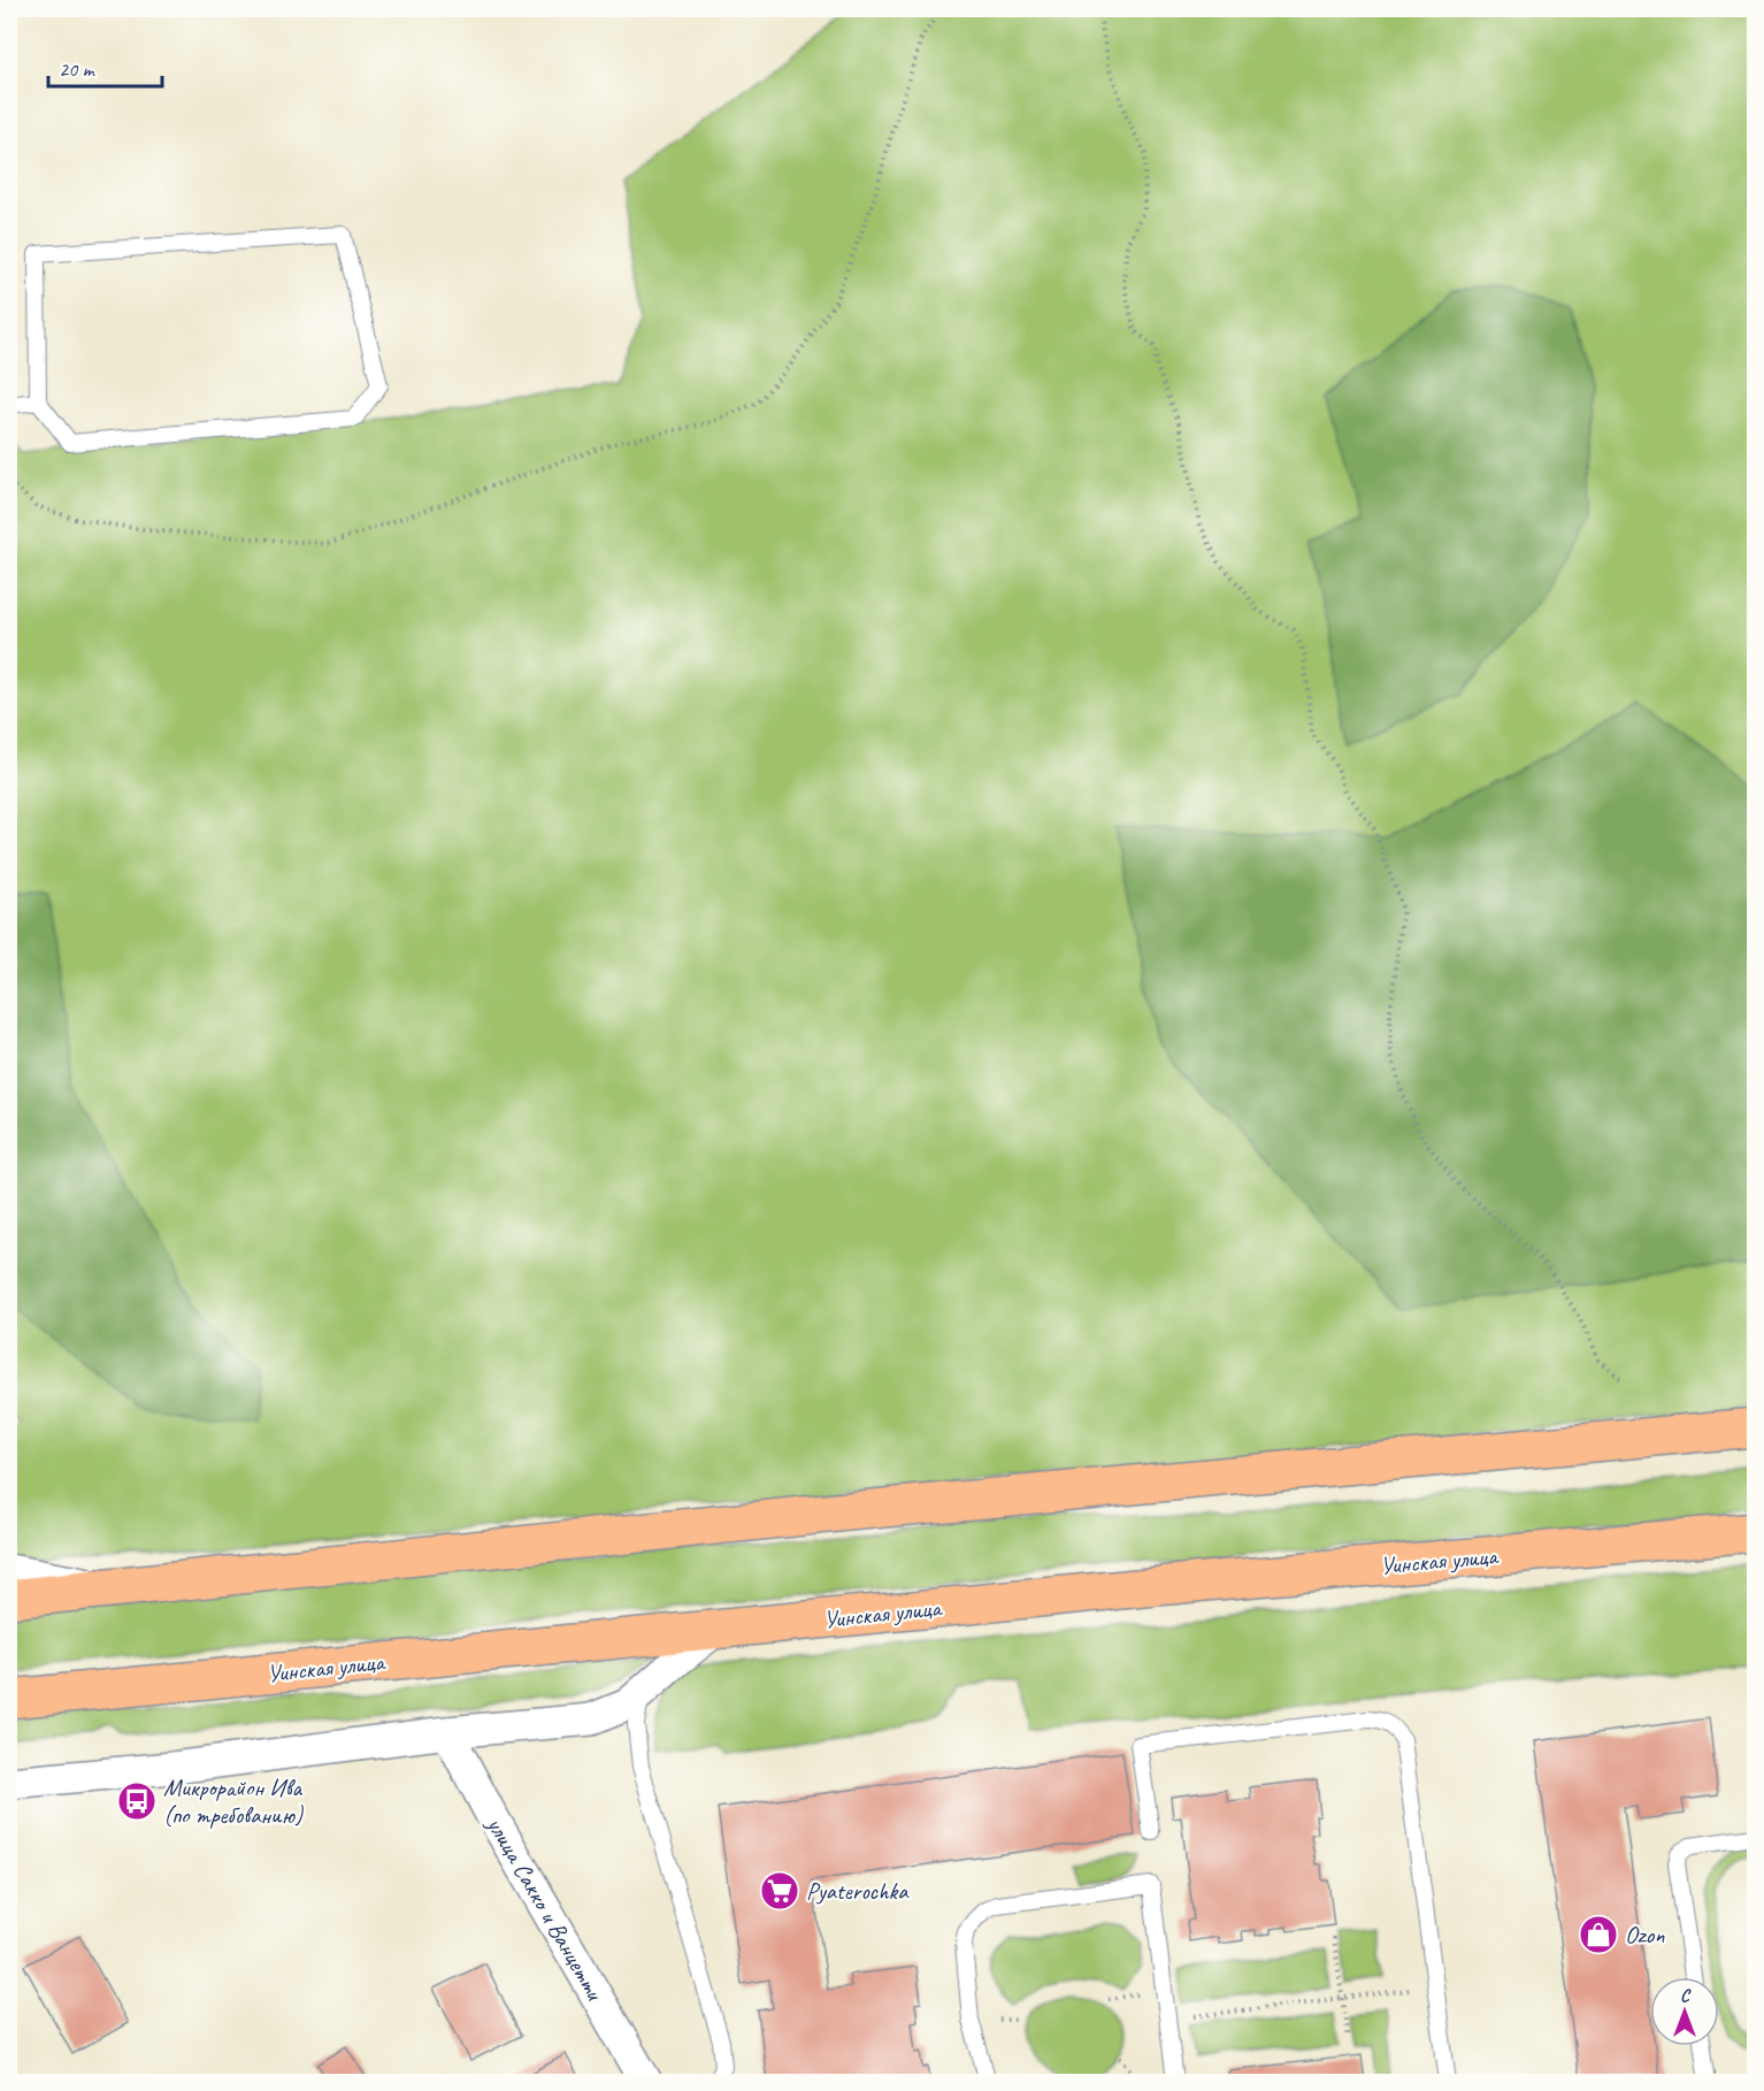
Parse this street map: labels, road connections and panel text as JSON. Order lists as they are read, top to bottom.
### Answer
{
  "streets": {
    "main road": ["Уинская улица"],
    "street": ["улица Сакко и Ванцетти"]
  },
  "places": {
    "bus stop": ["Микрорайон Ива (по требованию)"],
    "supermarket": ["Pyaterochka"],
    "shop": ["Ozon"]
  },
  "scale_bar": "20 m",
  "north": "top"
}
